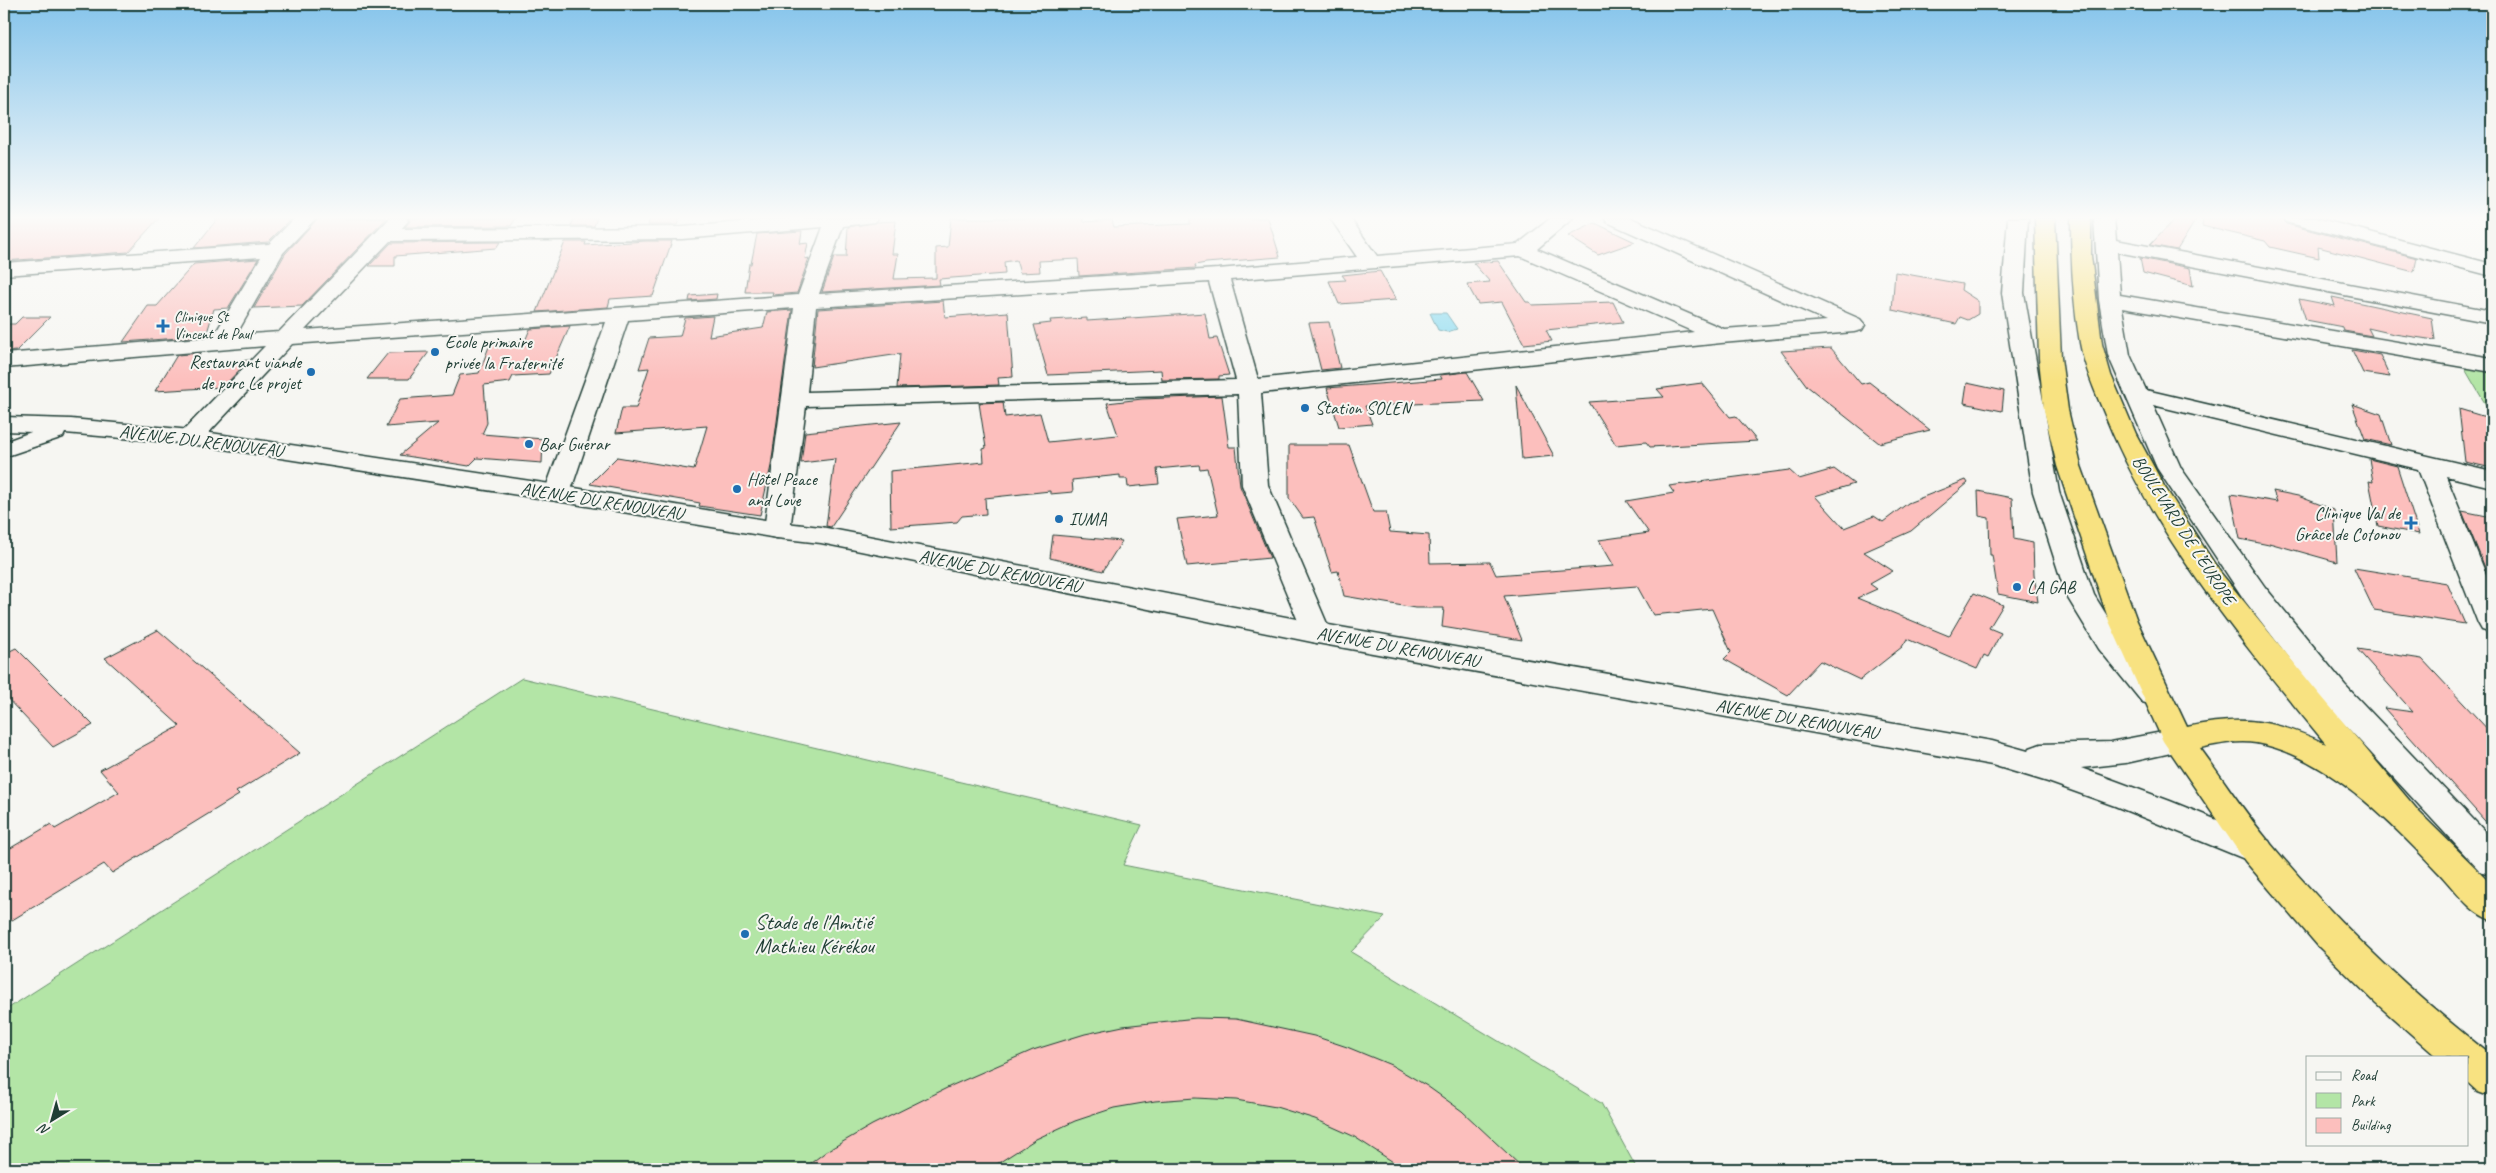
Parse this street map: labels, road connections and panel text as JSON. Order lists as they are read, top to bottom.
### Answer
{
  "streets": {
    "highway": ["BOULEVARD DE L’EUROPE"],
    "street": ["AVENUE DU RENOUVEAU"]
  },
  "places": {
    "health": ["Clinique St Vincent de Paul", "Clinique Val de Grâce de Cotonou"],
    "other": [
      "Ecole primaire privée la Fraternité",
      "Restaurant viande de porc Le projet",
      "Station SOLEN",
      "Bar Guerar",
      "Hôtel Peace and Love",
      "IUMA",
      "LA GAB",
      "Stade de l'Amitié Mathieu Kérékou"
    ]
  },
  "legend": ["Road", "Park", "Building"],
  "north": "bottom left"
}
